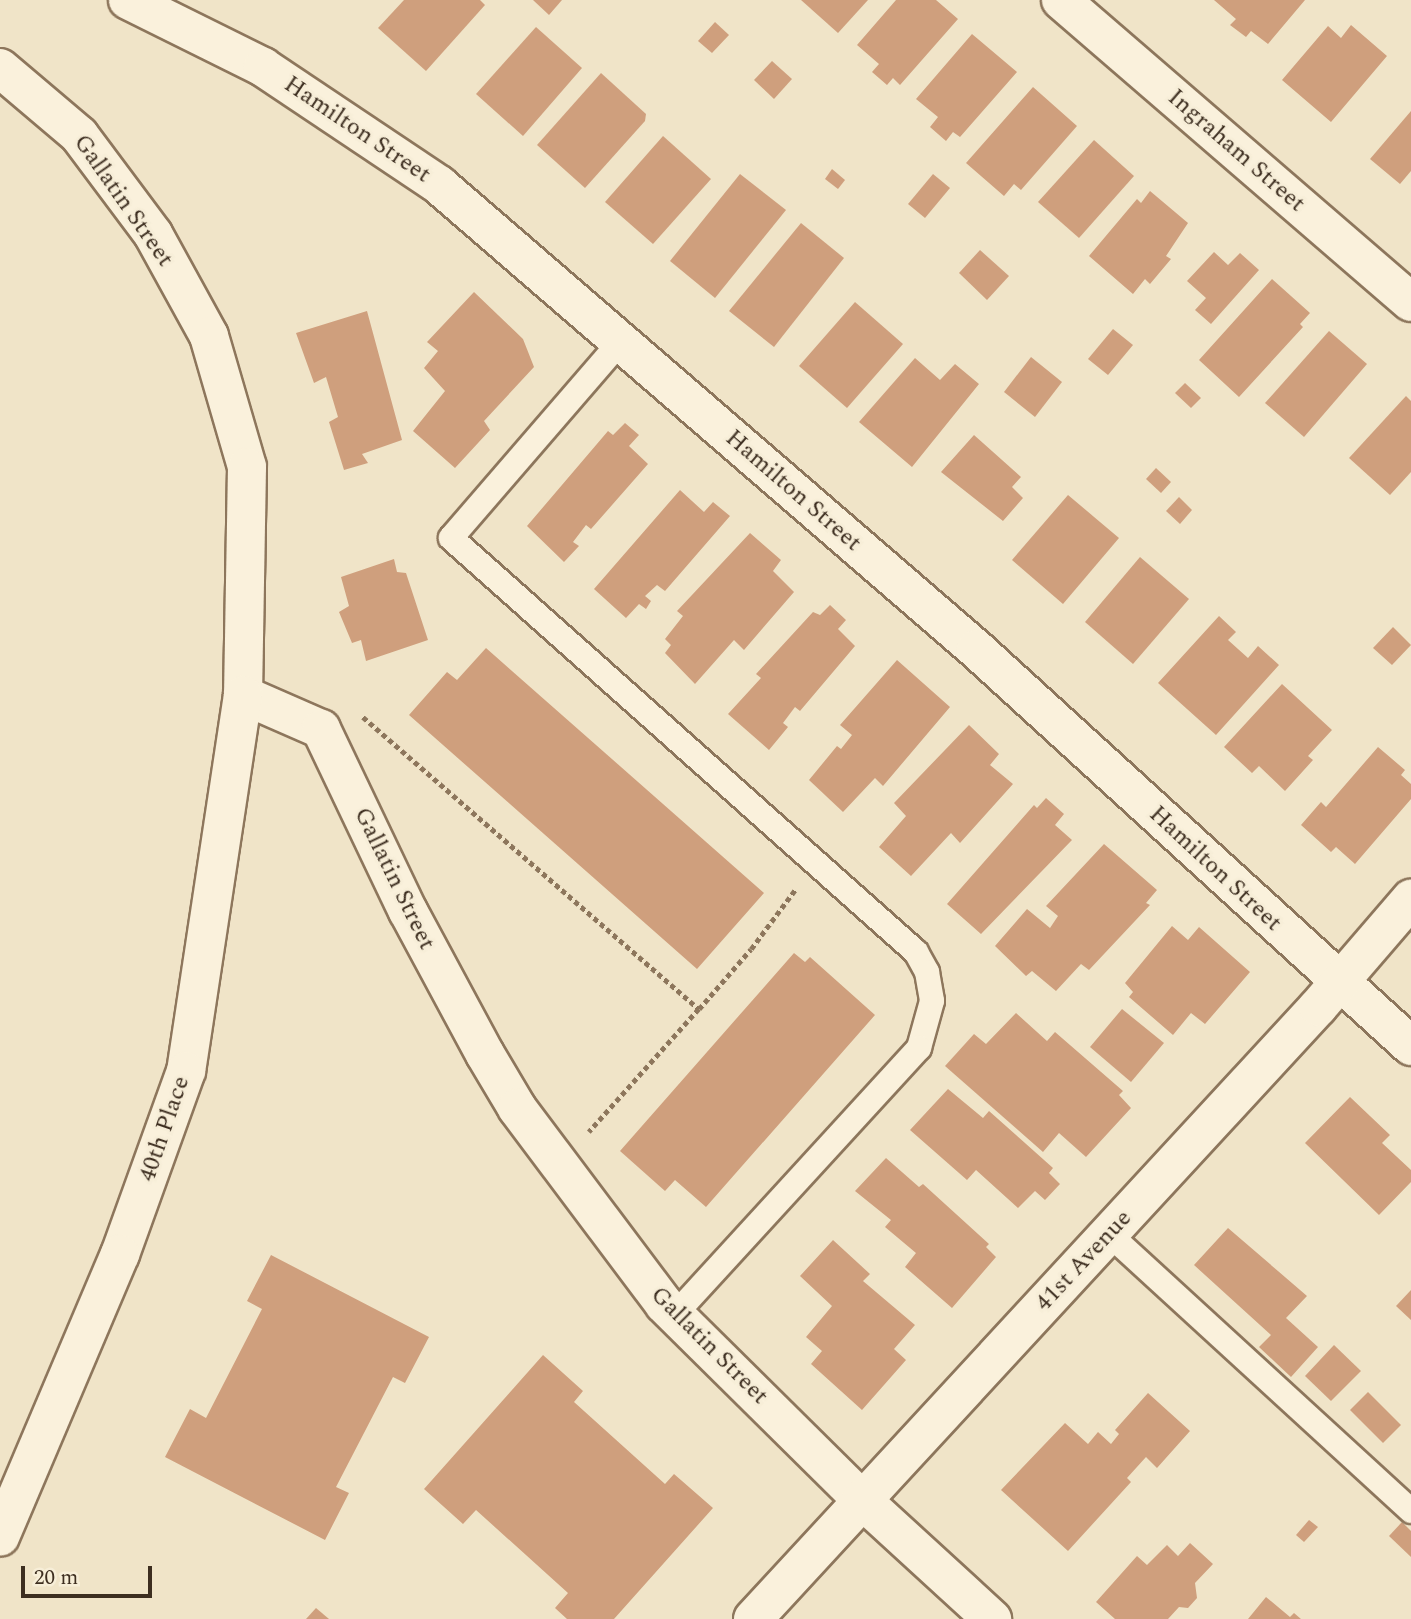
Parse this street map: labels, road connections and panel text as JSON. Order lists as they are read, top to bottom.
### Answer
{
  "streets": {
    "street": [
      "Hamilton Street",
      "Ingraham Street",
      "Gallatin Street",
      "40th Place",
      "41st Avenue"
    ]
  },
  "crossings": [
    ["Hamilton Street", "41st Avenue"],
    ["Gallatin Street", "40th Place"],
    ["Gallatin Street", "41st Avenue"]
  ],
  "scale_bar": "20 m"
}
